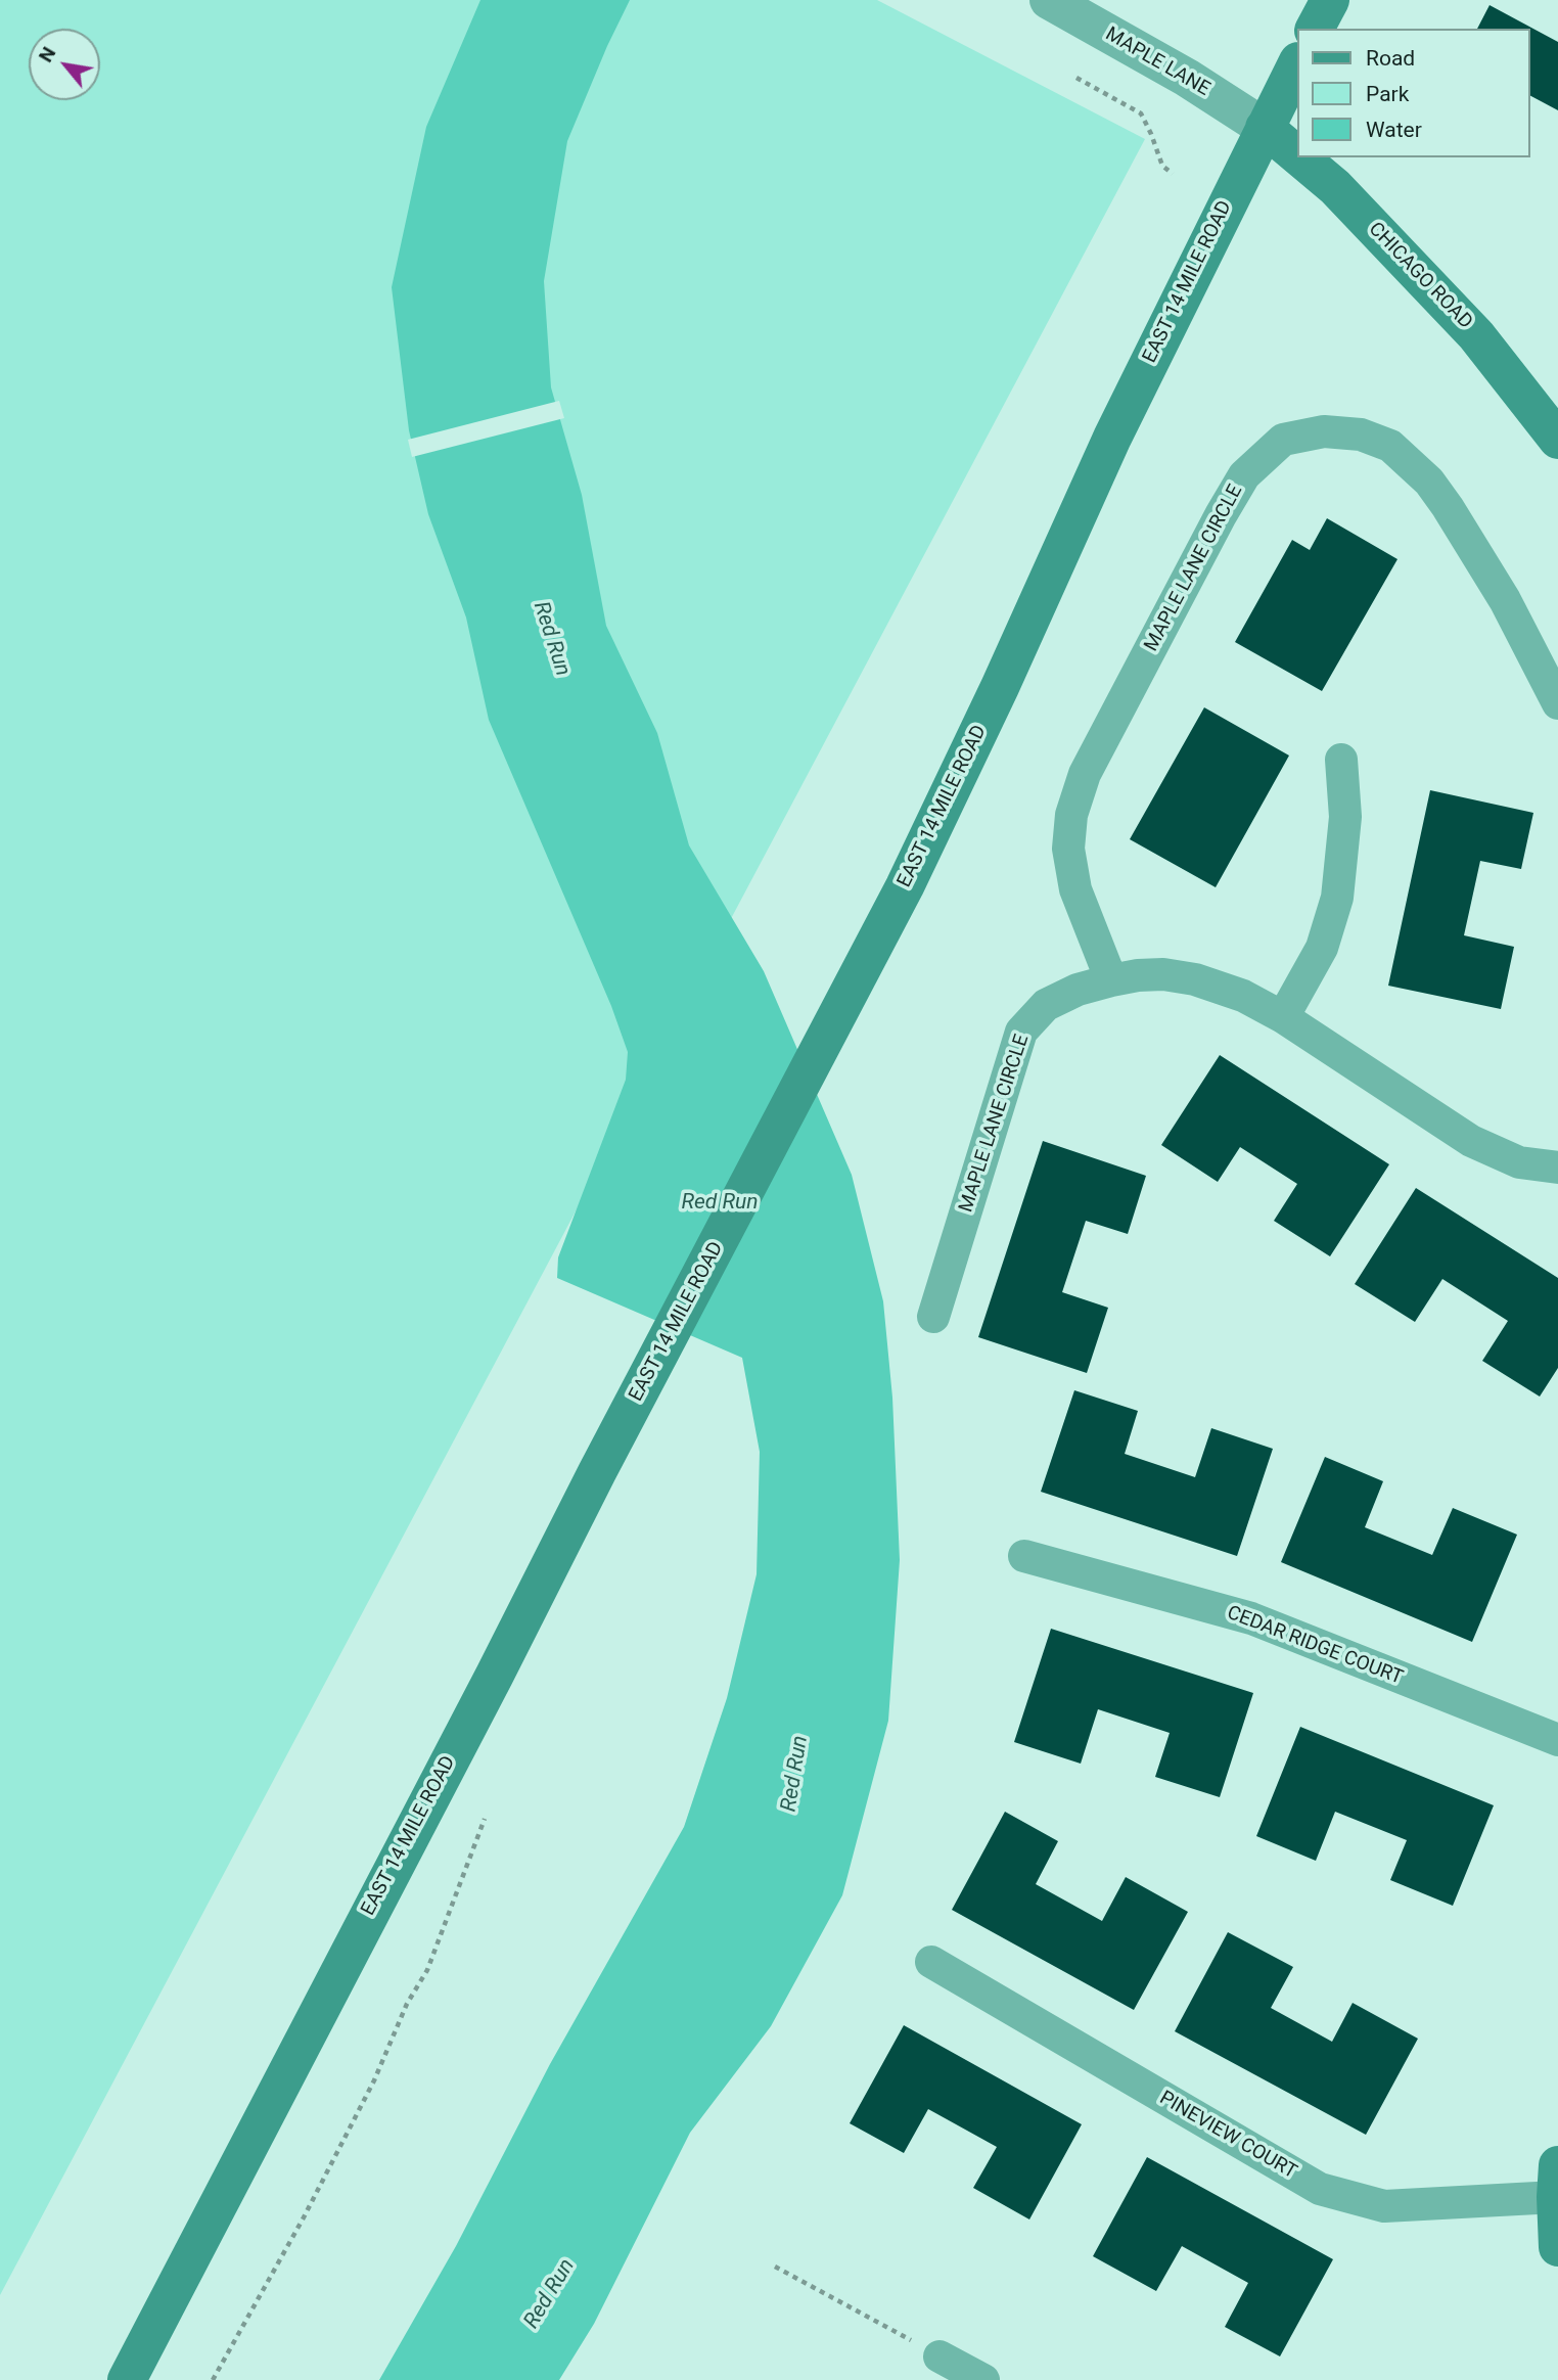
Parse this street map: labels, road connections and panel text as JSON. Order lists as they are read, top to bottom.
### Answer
{
  "streets": {
    "main road": ["CHICAGO ROAD", "EAST 14 MILE ROAD"],
    "street": [
      "MAPLE LANE",
      "MAPLE LANE CIRCLE",
      "CEDAR RIDGE COURT",
      "PINEVIEW COURT"
    ]
  },
  "crossings": [
    ["MAPLE LANE", "CHICAGO ROAD"],
    ["MAPLE LANE", "EAST 14 MILE ROAD"],
    ["CHICAGO ROAD", "EAST 14 MILE ROAD"]
  ],
  "water": ["Red Run"],
  "legend": ["Road", "Park", "Water"],
  "north": "top left"
}
